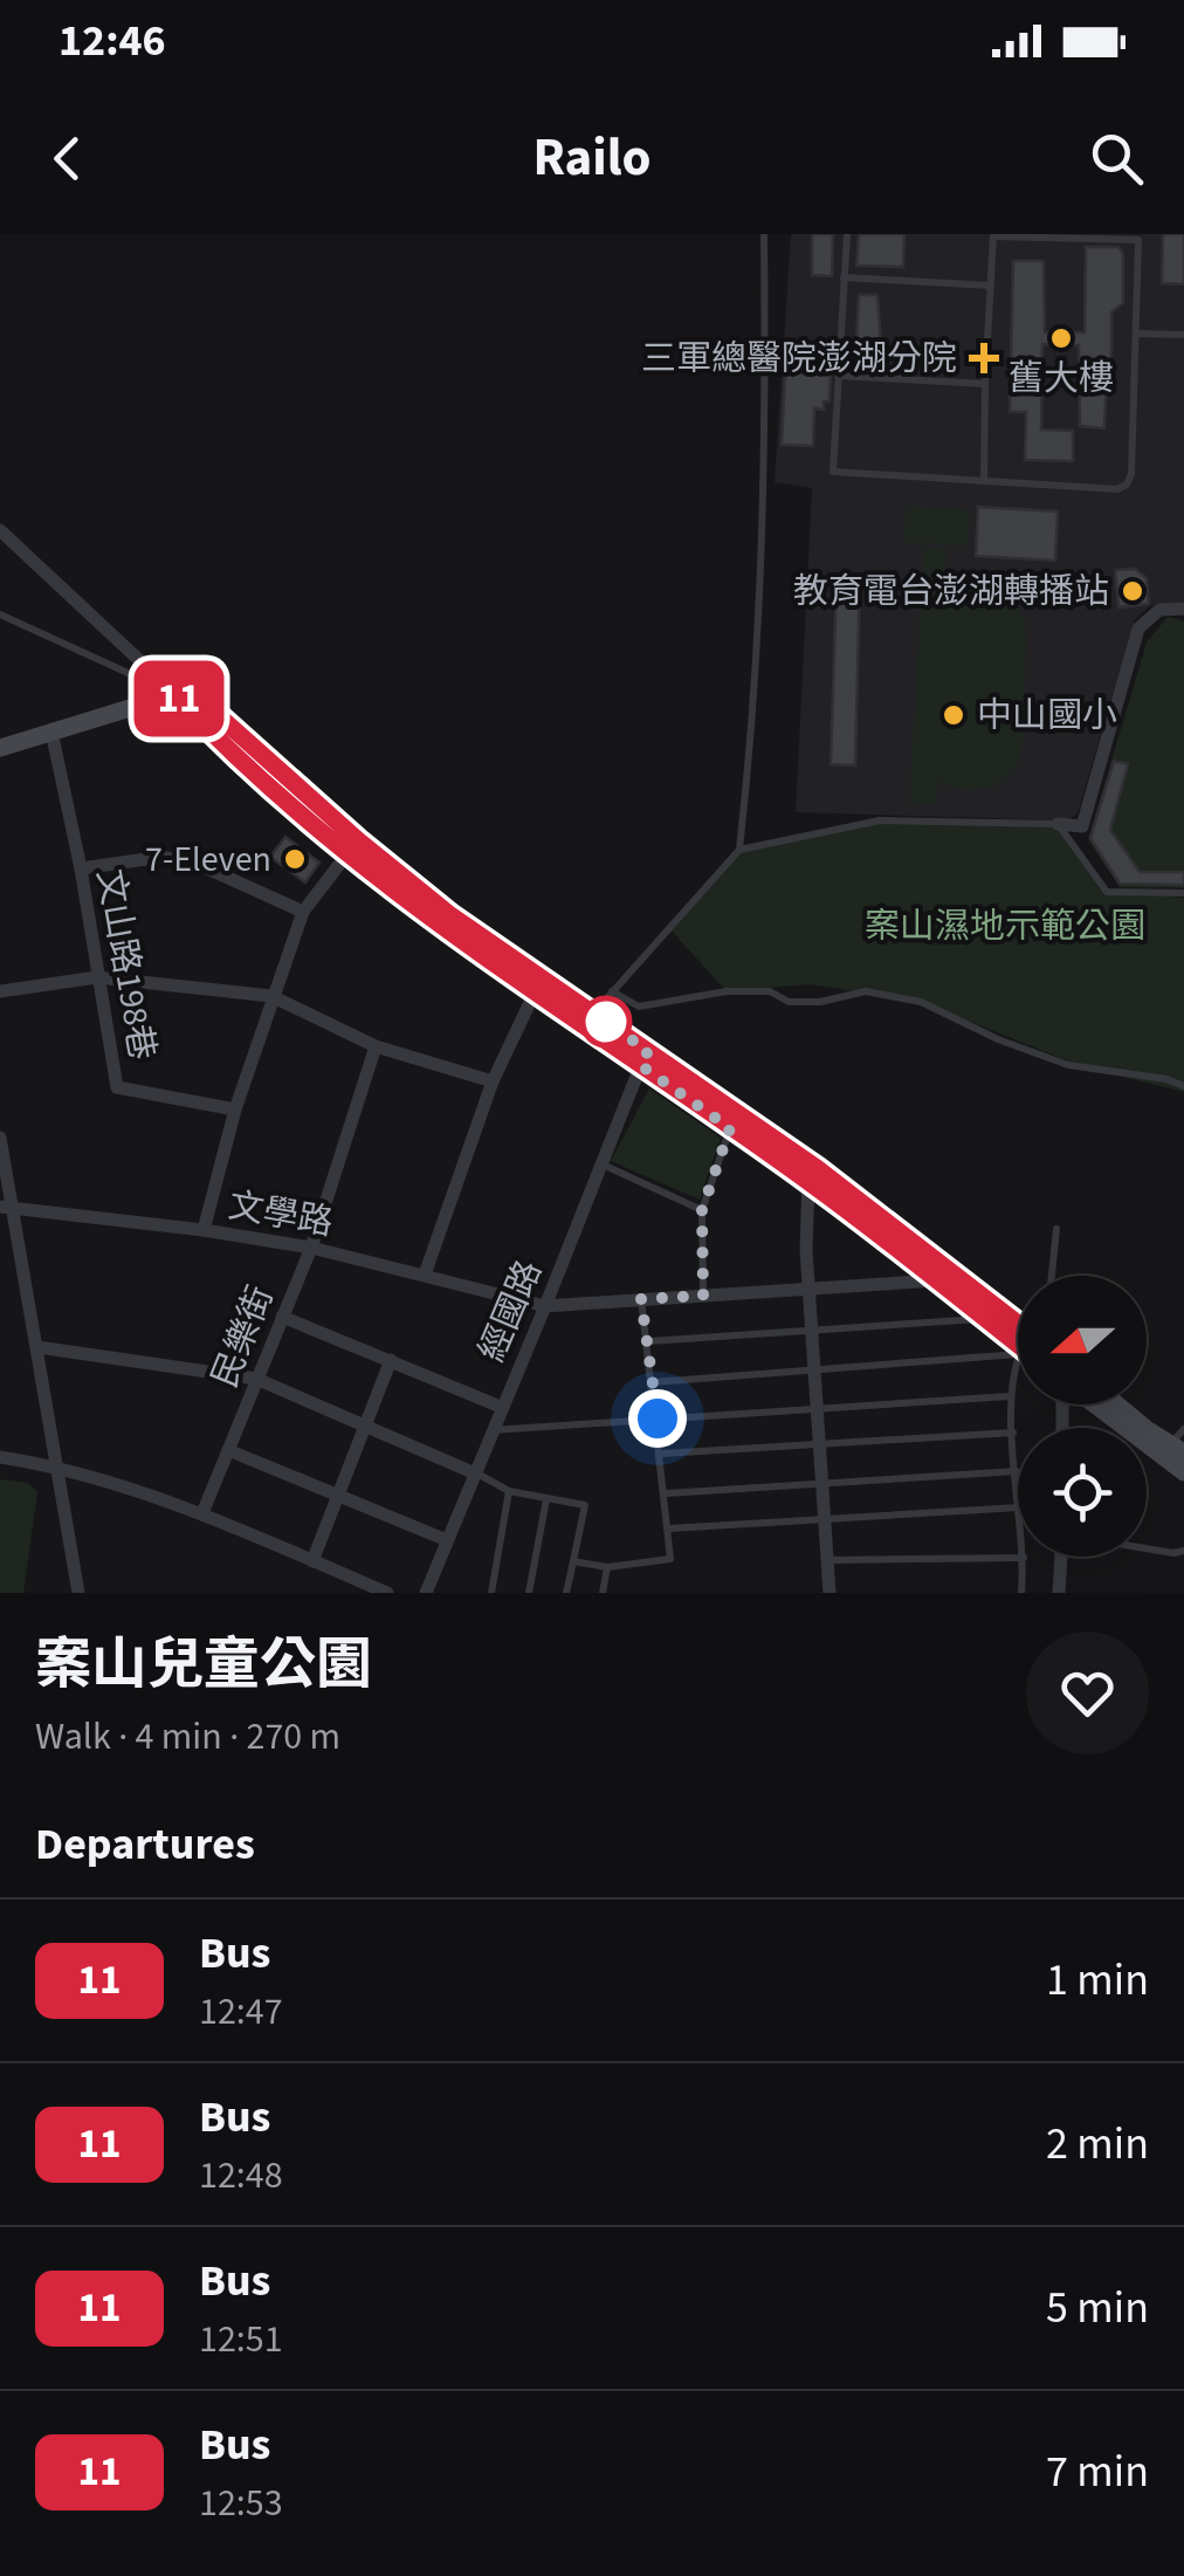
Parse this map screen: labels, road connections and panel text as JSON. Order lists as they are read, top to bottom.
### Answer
{
  "streets": {
    "street": [
      "文山路198巷",
      "文學路",
      "經國路",
      "民樂街"
    ]
  },
  "crossings": [
    ["文學路", "經國路"],
    ["文學路", "民樂街"]
  ],
  "parks": ["案山濕地示範公園"],
  "places": {
    "other": [
      "舊大樓",
      "教育電台澎湖轉播站",
      "中山國小",
      "7-Eleven"
    ],
    "health": ["三軍總醫院澎湖分院"]
  },
  "lines": ["bus line 11"],
  "north": "left",
  "page": {
    "status": "12:46",
    "header": "Railo",
    "on_map": "11",
    "heading": [
      ["案山兒童公園", "Walk · 4 min · 270 m"],
      "Departures"
    ],
    "list": [
      {
        "mark": "11",
        "name": "Bus",
        "note": "12:47",
        "value": "1 min"
      },
      {
        "mark": "11",
        "name": "Bus",
        "note": "12:48",
        "value": "2 min"
      },
      {
        "mark": "11",
        "name": "Bus",
        "note": "12:51",
        "value": "5 min"
      },
      {
        "mark": "11",
        "name": "Bus",
        "note": "12:53",
        "value": "7 min"
      }
    ]
  }
}
